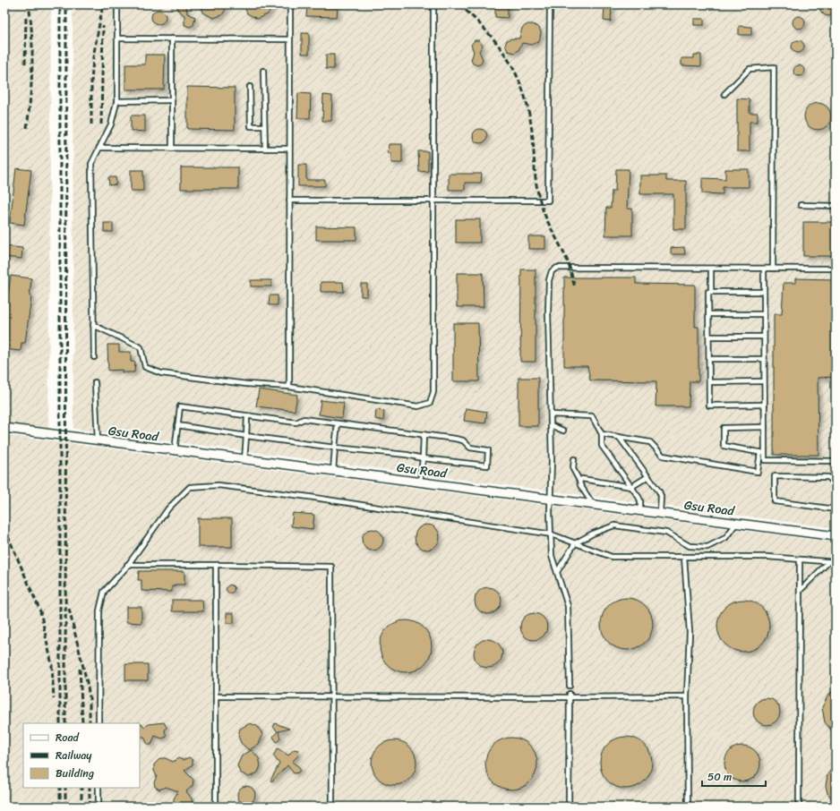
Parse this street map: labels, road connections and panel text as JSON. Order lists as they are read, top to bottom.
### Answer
{
  "streets": {
    "street": ["Gsu Road"]
  },
  "legend": ["Road", "Railway", "Building"],
  "scale_bar": "50 m"
}
